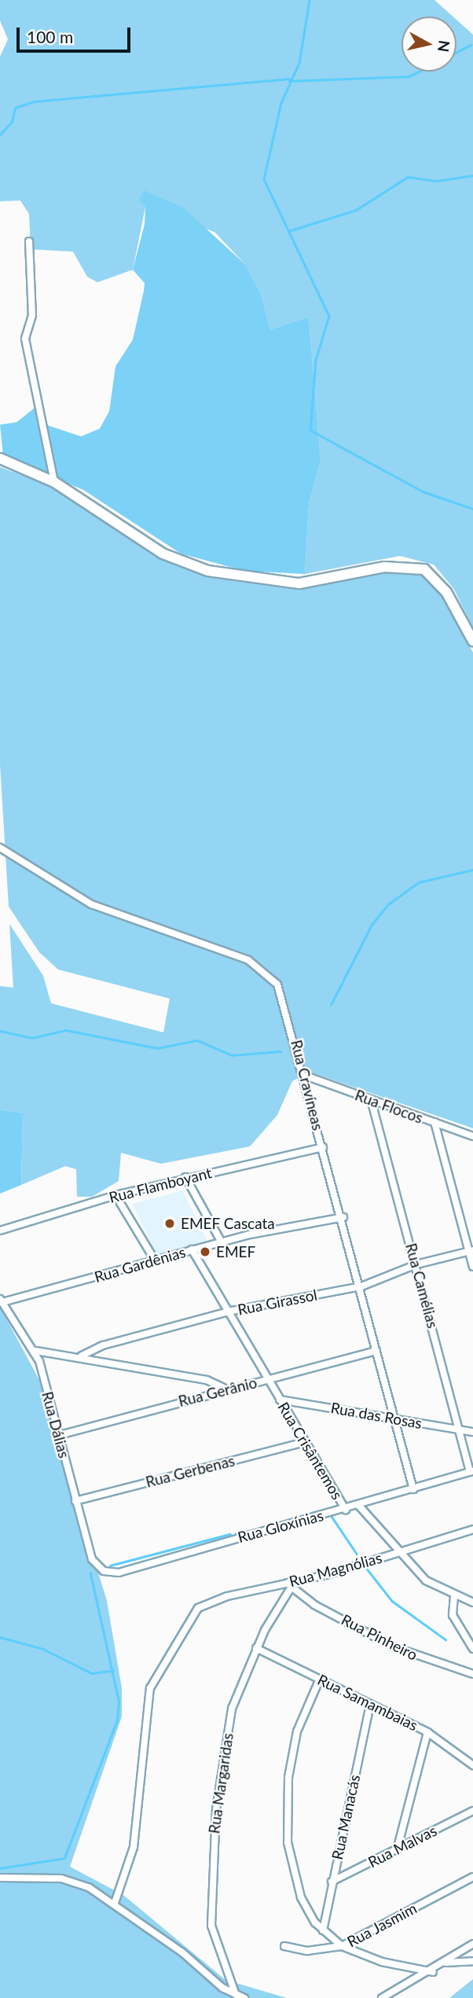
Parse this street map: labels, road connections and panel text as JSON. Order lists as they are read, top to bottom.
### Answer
{
  "streets": {
    "street": [
      "Rua Cravíneas",
      "Rua Flocos",
      "Rua Flamboyant",
      "Rua Gardênias",
      "Rua Camélias",
      "Rua Girassol",
      "Rua Gerânio",
      "Rua das Rosas",
      "Rua Dálias",
      "Rua Crisântemos",
      "Rua Gerbenas",
      "Rua Gloxínias",
      "Rua Magnólias",
      "Rua Pinheiro",
      "Rua Samambaias",
      "Rua Margaridas",
      "Rua Manacás",
      "Rua Malvas",
      "Rua Jasmim"
    ]
  },
  "crossings": [
    ["Rua Cravíneas", "Rua Flocos"],
    ["Rua Cravíneas", "Rua Flamboyant"],
    ["Rua Cravíneas", "Rua Gardênias"],
    ["Rua Cravíneas", "Rua Girassol"],
    ["Rua Cravíneas", "Rua Gerânio"],
    ["Rua Cravíneas", "Rua das Rosas"],
    ["Rua Cravíneas", "Rua Gloxínias"],
    ["Rua Flocos", "Rua Camélias"],
    ["Rua Gardênias", "Rua Dálias"],
    ["Rua Gardênias", "Rua Crisântemos"],
    ["Rua Camélias", "Rua Girassol"],
    ["Rua Camélias", "Rua das Rosas"],
    ["Rua Camélias", "Rua Gloxínias"],
    ["Rua Girassol", "Rua Crisântemos"],
    ["Rua Gerânio", "Rua Dálias"],
    ["Rua Gerânio", "Rua Crisântemos"],
    ["Rua das Rosas", "Rua Crisântemos"],
    ["Rua Dálias", "Rua Gerbenas"],
    ["Rua Dálias", "Rua Gloxínias"],
    ["Rua Crisântemos", "Rua Gerbenas"],
    ["Rua Crisântemos", "Rua Gloxínias"],
    ["Rua Magnólias", "Rua Pinheiro"],
    ["Rua Magnólias", "Rua Margaridas"],
    ["Rua Pinheiro", "Rua Margaridas"],
    ["Rua Samambaias", "Rua Margaridas"],
    ["Rua Samambaias", "Rua Manacás"],
    ["Rua Manacás", "Rua Malvas"]
  ],
  "places": ["EMEF Cascata", "EMEF"],
  "scale_bar": "100 m",
  "north": "right"
}
